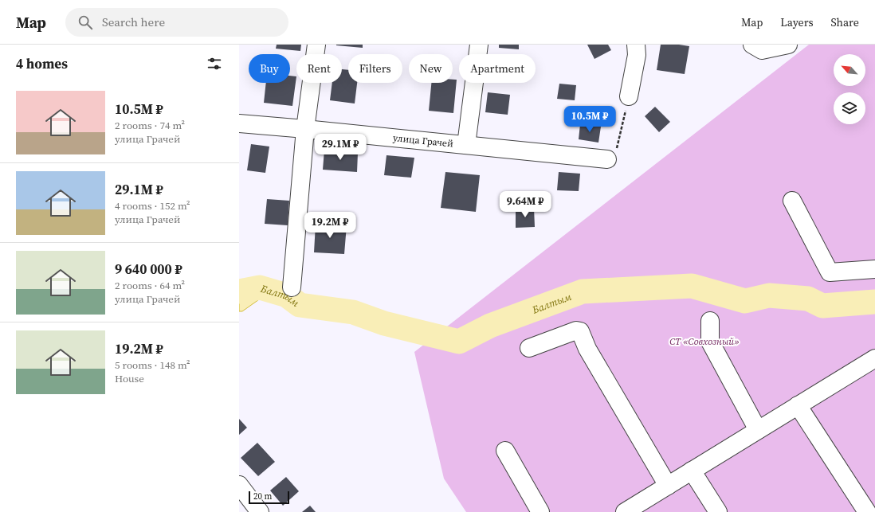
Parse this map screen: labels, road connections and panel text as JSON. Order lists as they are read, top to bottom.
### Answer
{
  "streets": {
    "street": ["улица Грачей"]
  },
  "water": ["Балтым"],
  "parks": ["СТ «Совхозный»"],
  "scale_bar": "20 m",
  "north": "top left",
  "page": {
    "header": "Map",
    "search": "Search here",
    "nav": ["Map", "Layers", "Share"],
    "heading": "4 homes",
    "chip": [
      "Buy",
      "Rent",
      "Filters",
      "New",
      "Apartment"
    ],
    "list": [
      {
        "name": "10.5M ₽",
        "note": "2 rooms · 74 m² · улица Грачей"
      },
      {
        "name": "29.1M ₽",
        "note": "4 rooms · 152 m² · улица Грачей"
      },
      {
        "name": "9 640 000 ₽",
        "note": "2 rooms · 64 m² · улица Грачей"
      },
      {
        "name": "19.2M ₽",
        "note": "5 rooms · 148 m² · House"
      }
    ],
    "price": [
      "10.5M ₽",
      "29.1M ₽",
      "9.64M ₽",
      "19.2M ₽"
    ],
    "scale": "20 m"
  }
}
